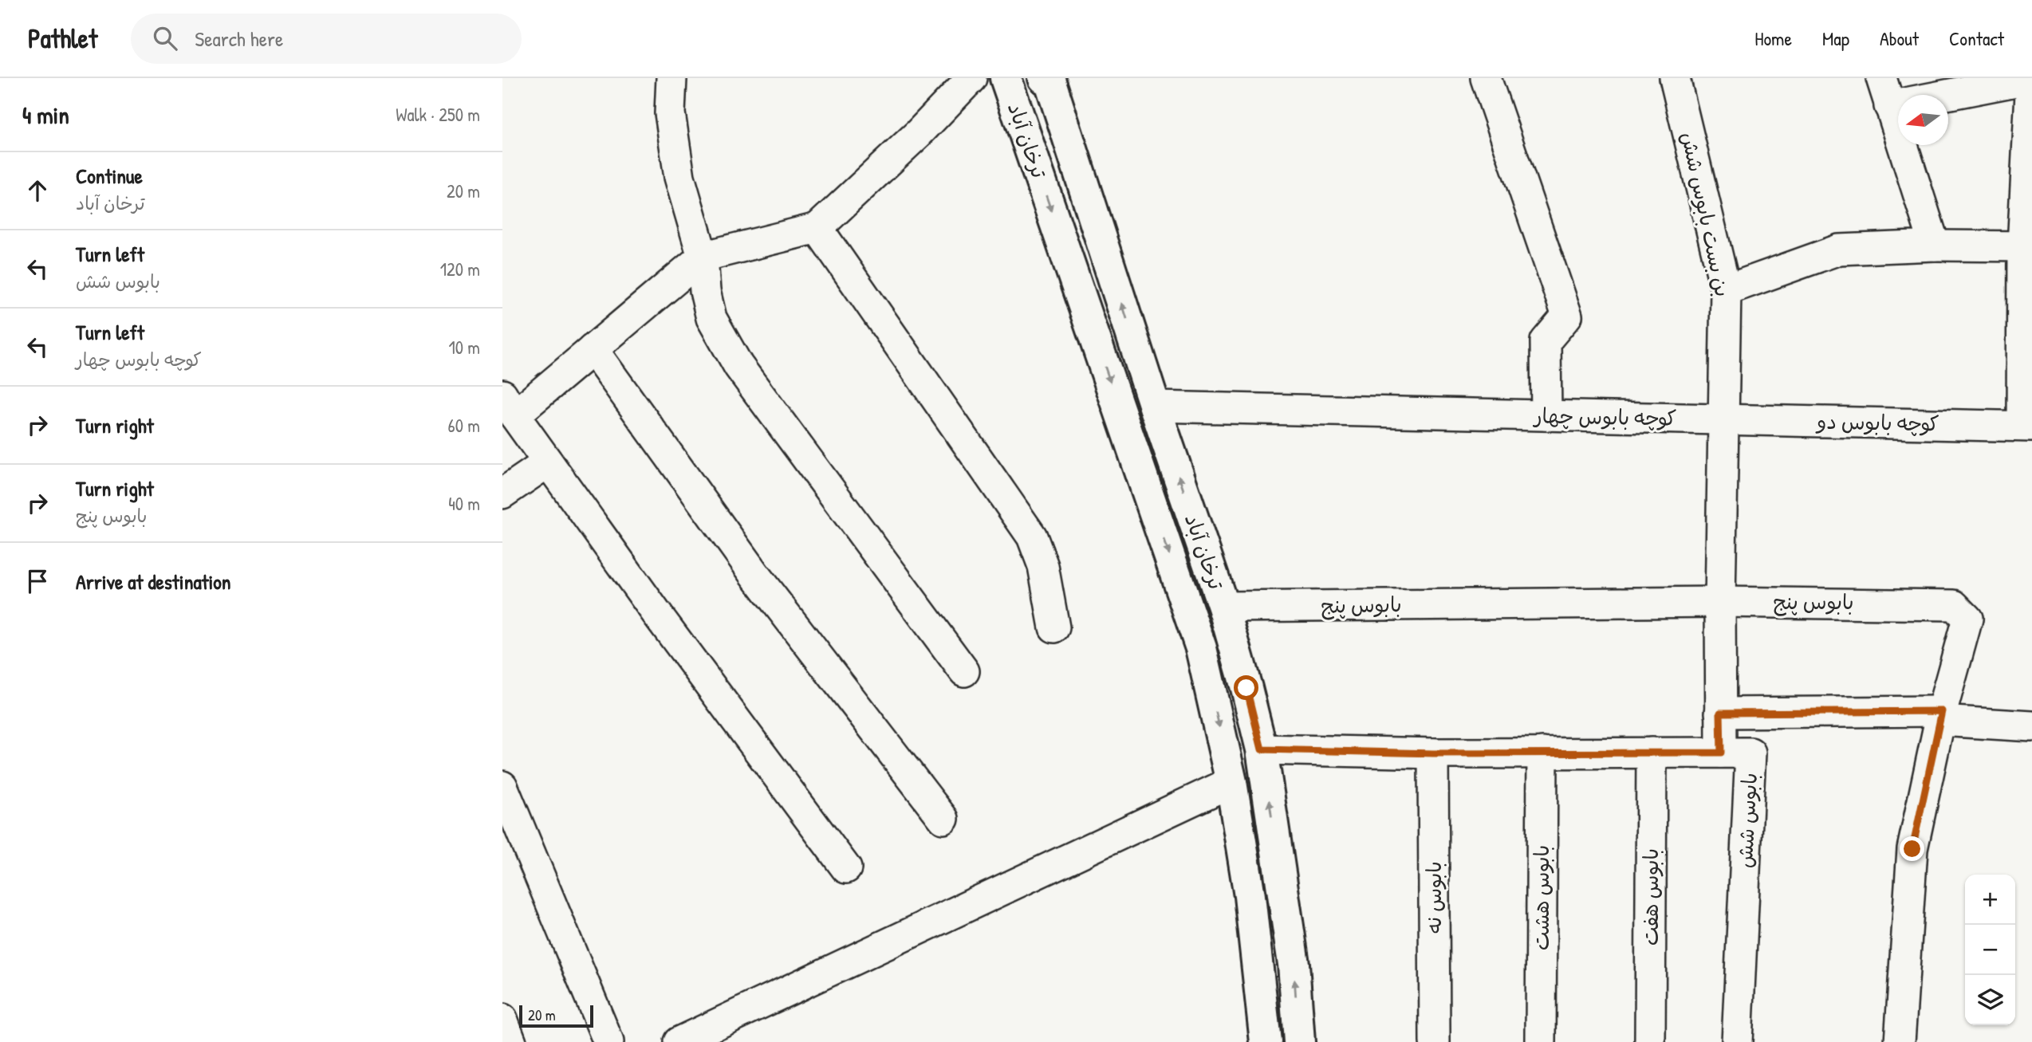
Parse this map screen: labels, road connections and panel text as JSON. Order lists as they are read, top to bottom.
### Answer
{
  "streets": {
    "street": [
      "ترخان آباد",
      "بن بست بابوس شش",
      "کوچه بابوس چهار",
      "کوچه بابوس دو",
      "بابوس پنج",
      "بابوس شش",
      "بابوس هفت",
      "بابوس نه",
      "بابوس هشت"
    ]
  },
  "crossings": [
    ["ترخان آباد", "کوچه بابوس چهار"],
    ["ترخان آباد", "بابوس پنج"],
    ["ترخان آباد", "بابوس شش"],
    ["بن بست بابوس شش", "کوچه بابوس چهار"],
    ["بن بست بابوس شش", "کوچه بابوس دو"],
    ["کوچه بابوس چهار", "کوچه بابوس دو"],
    ["بابوس شش", "بابوس هفت"],
    ["بابوس شش", "بابوس نه"],
    ["بابوس شش", "بابوس هشت"]
  ],
  "scale_bar": "20 m",
  "north": "left",
  "page": {
    "header": "Pathlet",
    "search": "Search here",
    "nav": [
      "Home",
      "Map",
      "About",
      "Contact"
    ],
    "heading": ["4 min", "Walk · 250 m"],
    "list": [
      ["Continue", "ترخان آباد", "20 m"],
      ["Turn left", "بابوس شش", "120 m"],
      ["Turn left", "کوچه بابوس چهار", "10 m"],
      ["Turn right", "60 m"],
      ["Turn right", "بابوس پنج", "40 m"],
      "Arrive at destination"
    ],
    "map_buttons": ["+", "−"],
    "scale": "20 m"
  }
}
